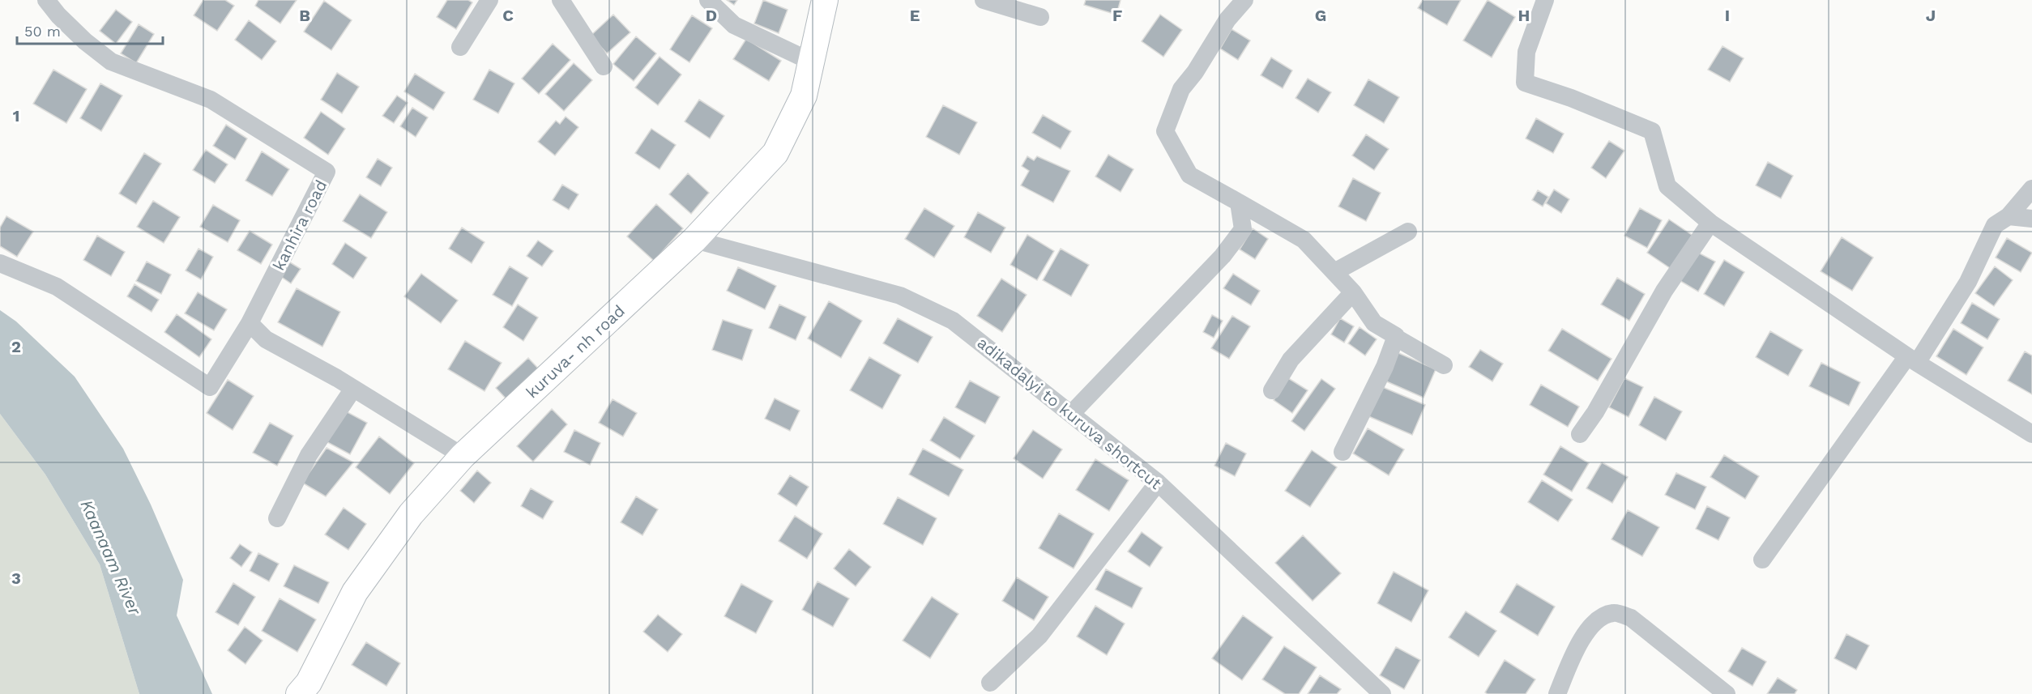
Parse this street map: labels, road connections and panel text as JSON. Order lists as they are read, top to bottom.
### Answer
{
  "streets": {
    "main road": ["kuruva- nh road"],
    "street": ["kanhira road", "adikadalyi to kuruva shortcut"]
  },
  "crossings": [
    ["kuruva- nh road", "adikadalyi to kuruva shortcut"]
  ],
  "water": ["Kaanaam River"],
  "scale_bar": "50 m",
  "grid": {
    "columns": [
      "B",
      "C",
      "D",
      "E",
      "F",
      "G",
      "H",
      "I",
      "J"
    ],
    "rows": ["1", "2", "3"]
  }
}
